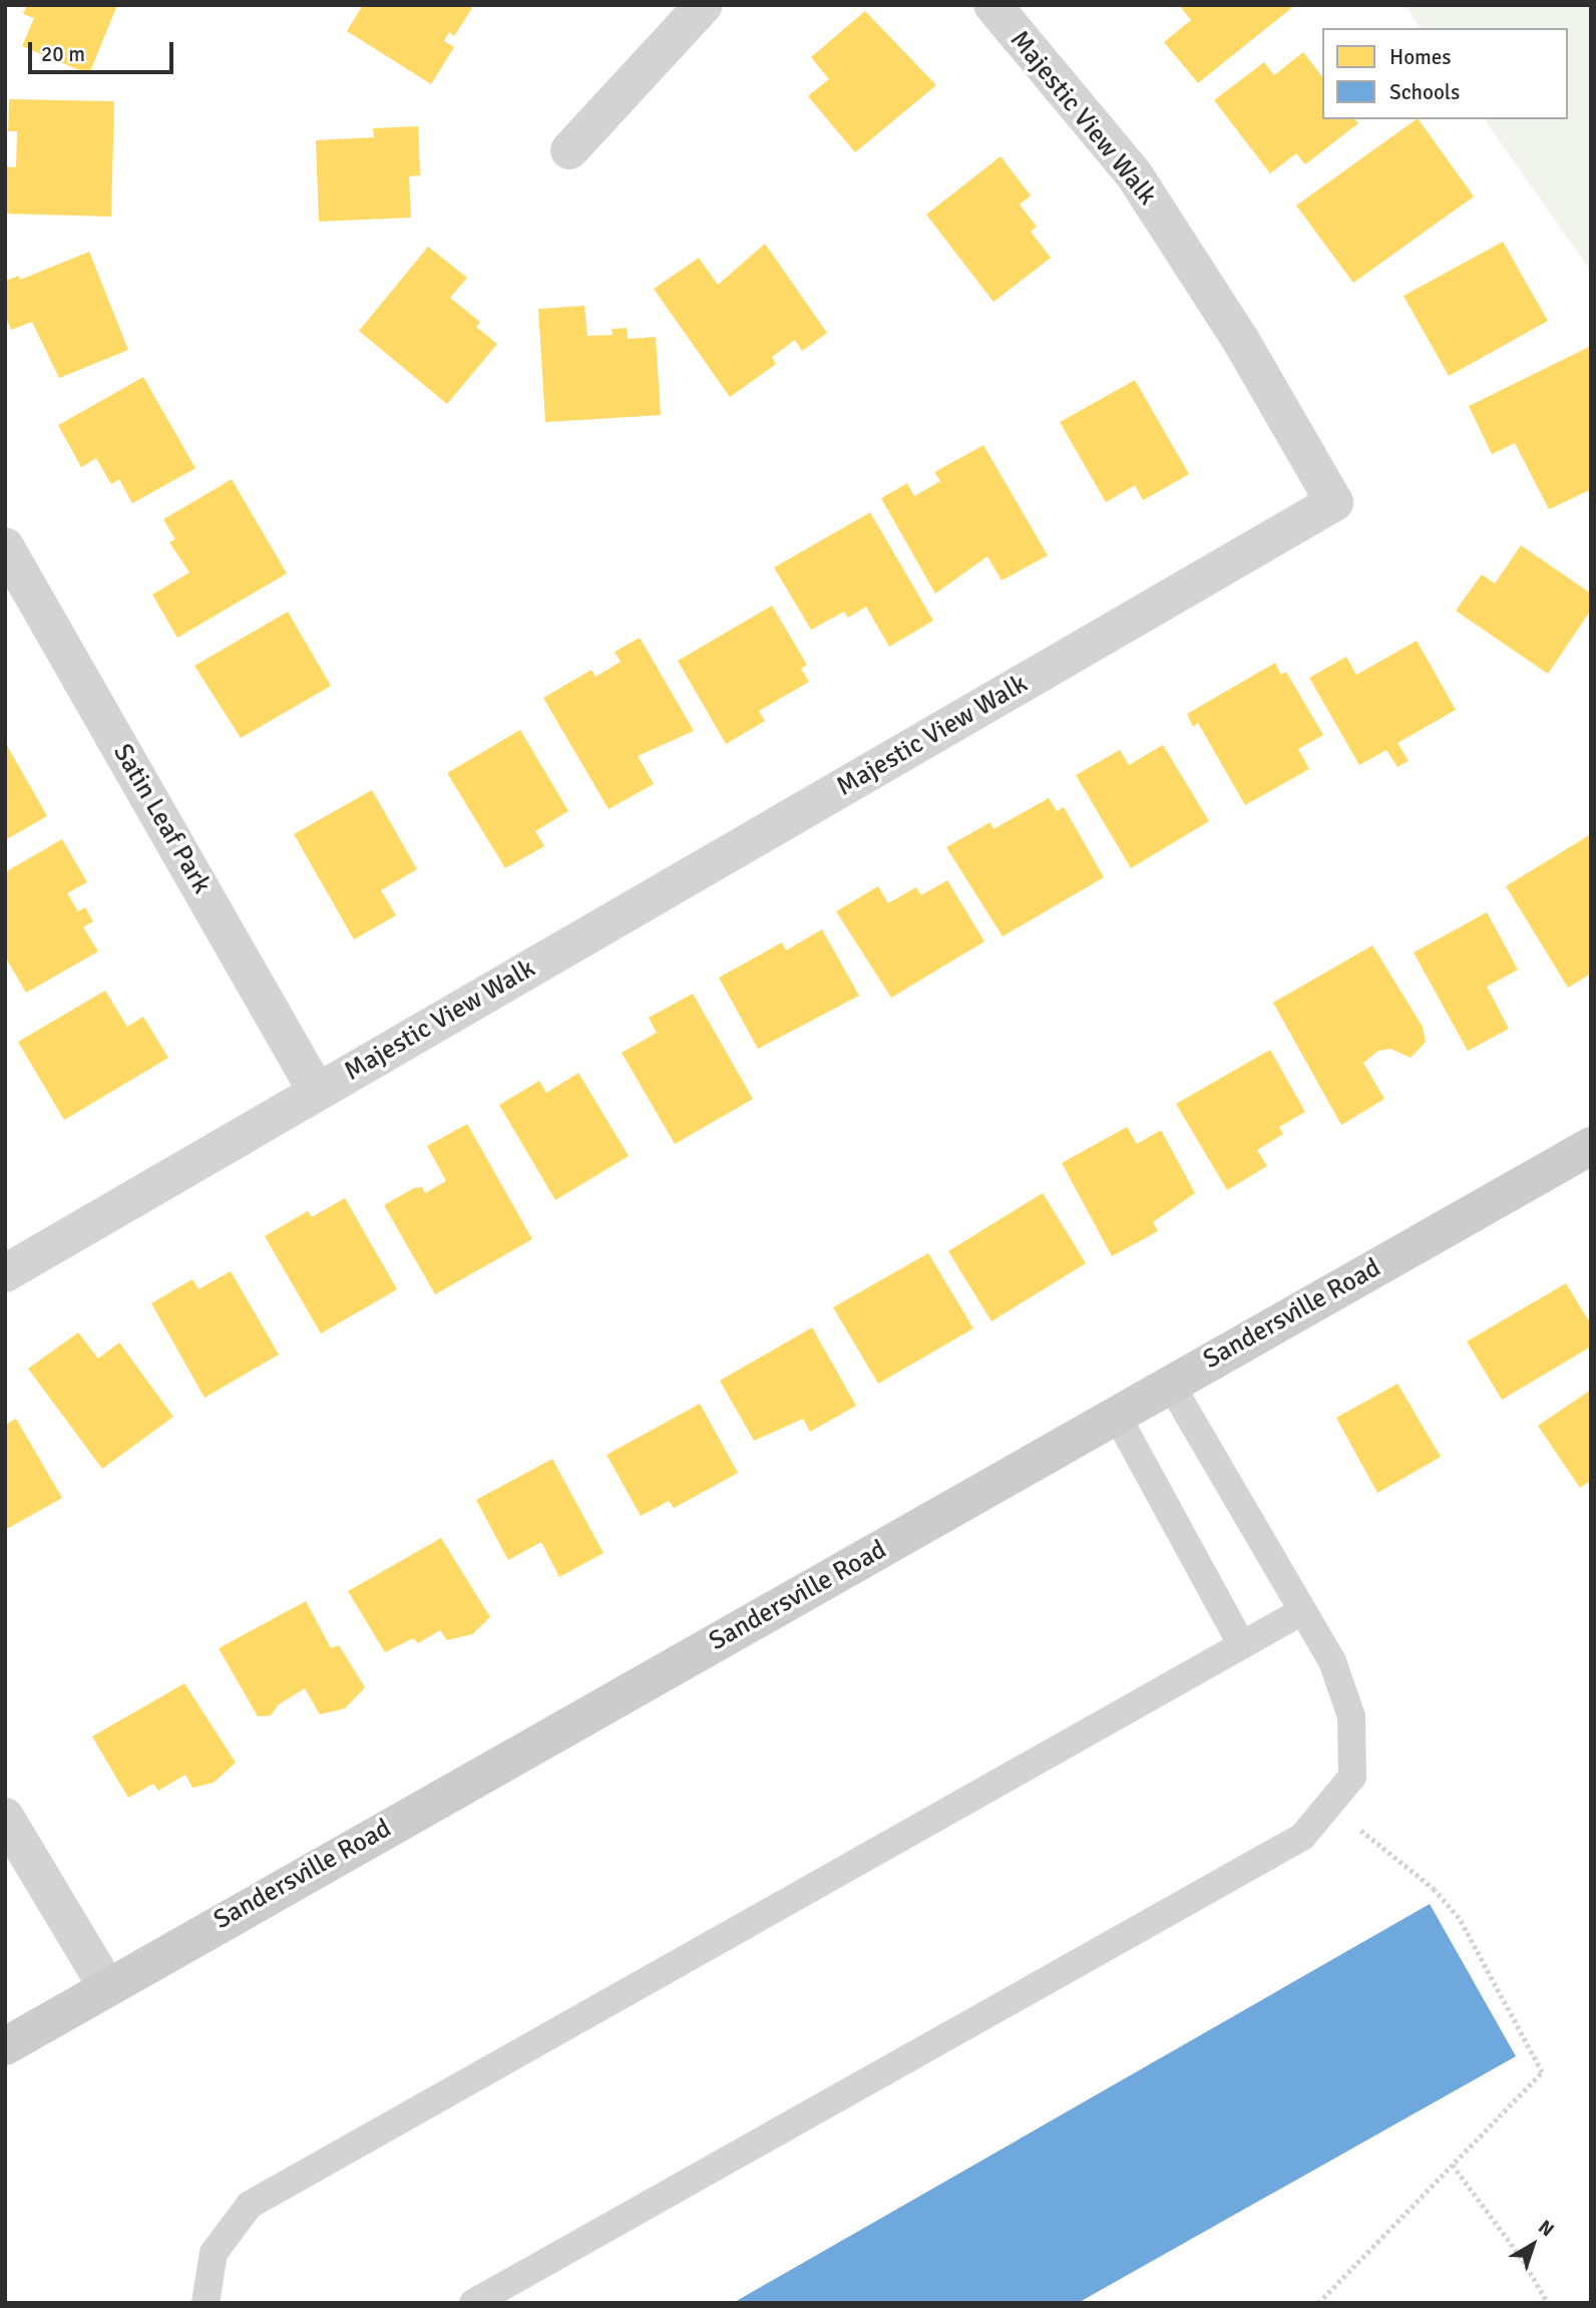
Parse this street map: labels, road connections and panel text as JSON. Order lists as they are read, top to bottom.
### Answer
{
  "streets": {
    "street": ["Majestic View Walk", "Satin Leaf Park", "Sandersville Road"]
  },
  "crossings": [
    ["Majestic View Walk", "Satin Leaf Park"]
  ],
  "legend": ["Homes", "Schools"],
  "scale_bar": "20 m",
  "north": "top right"
}
